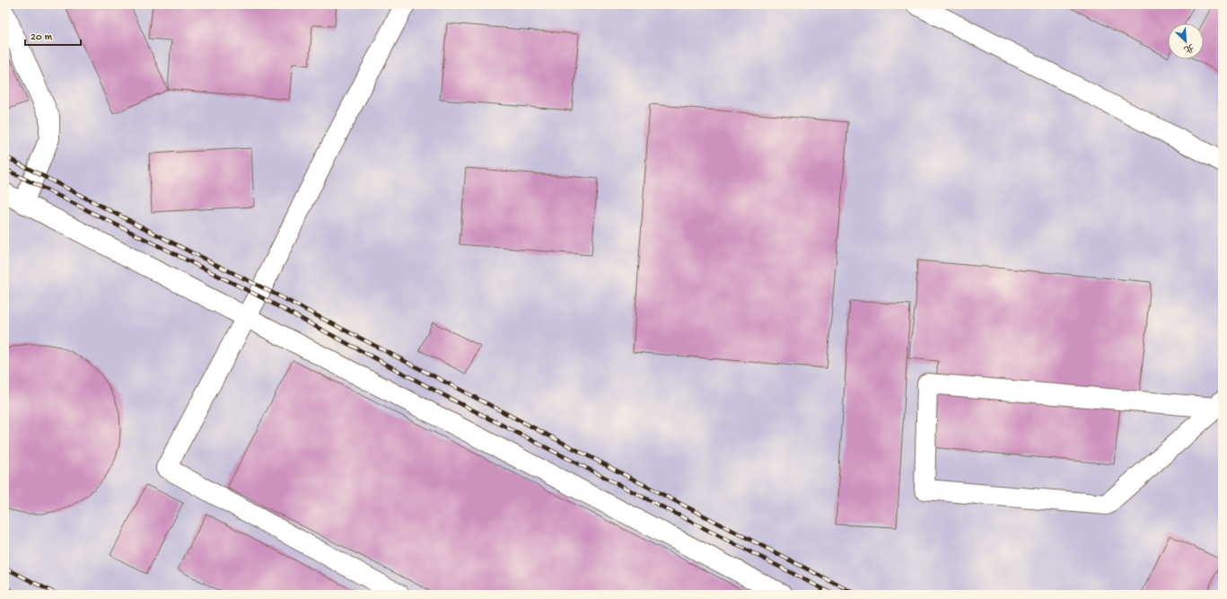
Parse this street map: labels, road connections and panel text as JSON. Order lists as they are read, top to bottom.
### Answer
{
  "scale_bar": "20 m",
  "north": "bottom right"
}
